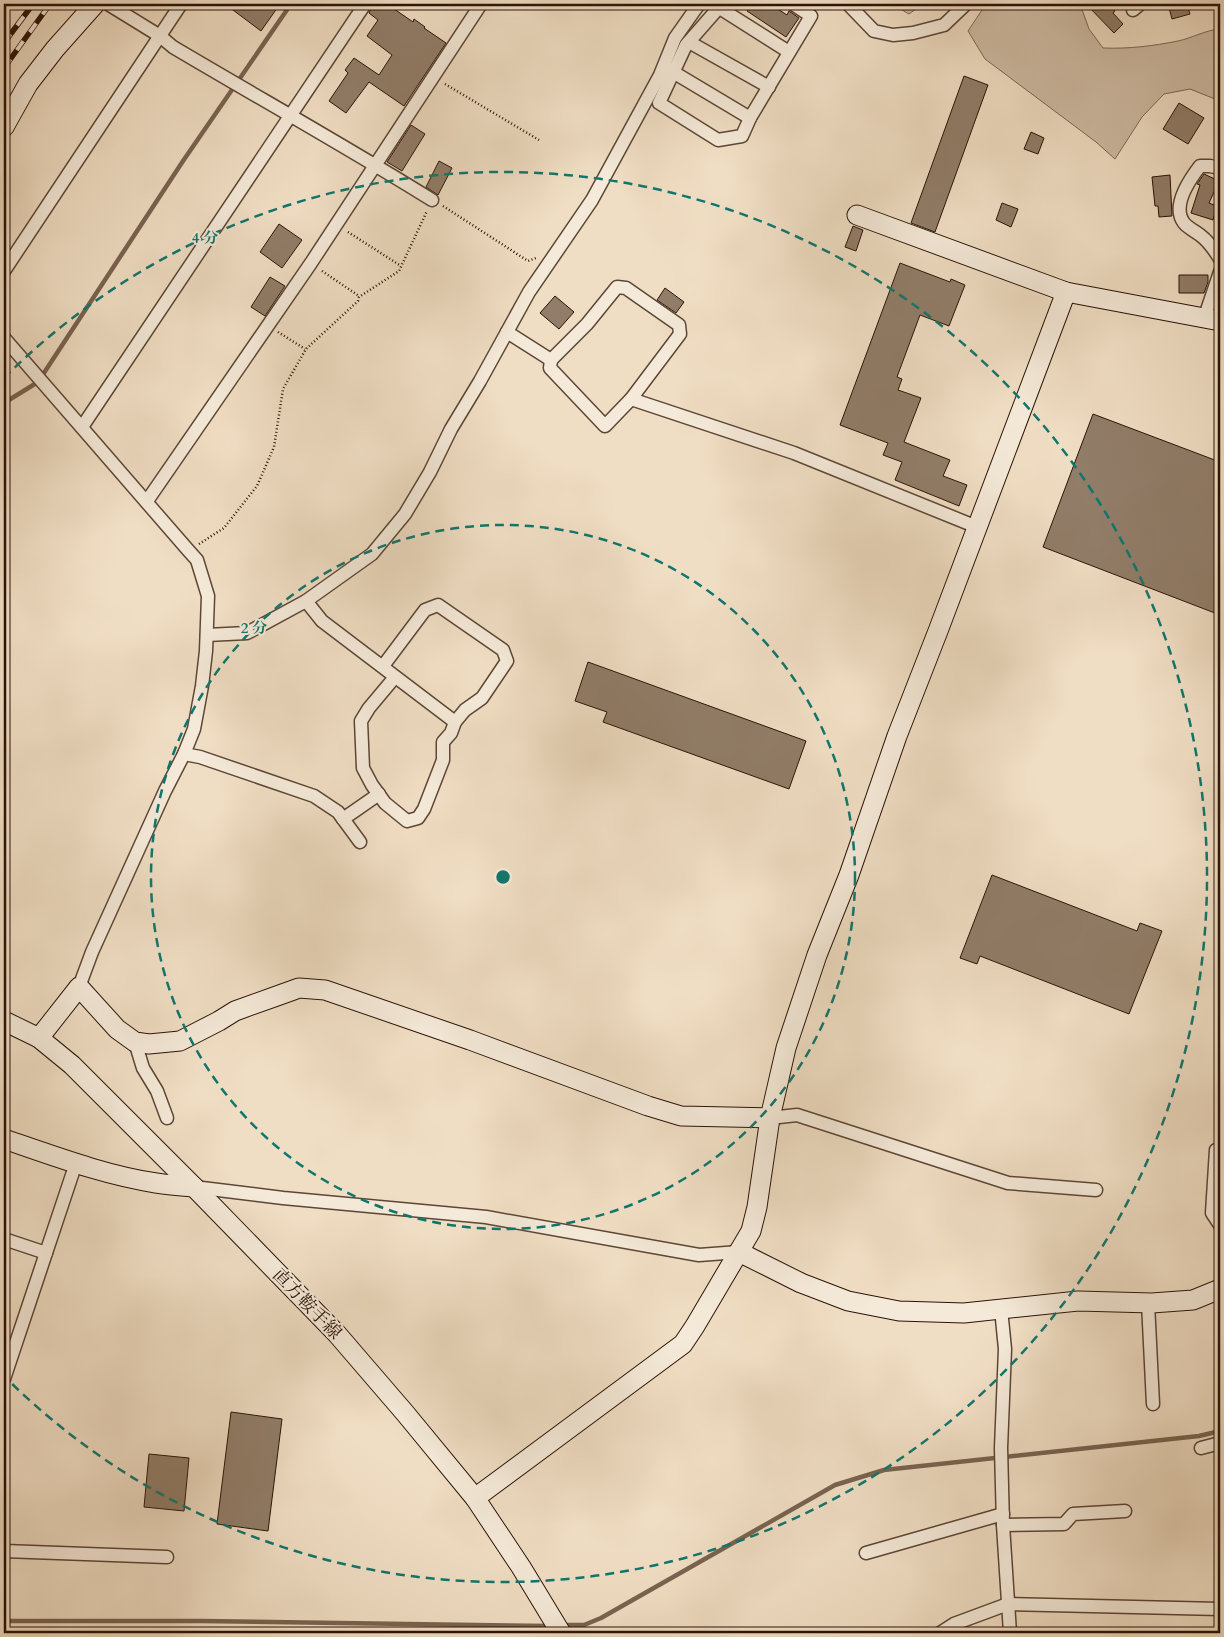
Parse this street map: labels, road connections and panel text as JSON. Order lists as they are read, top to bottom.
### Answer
{
  "streets": {
    "street": ["直方鞍手線"]
  },
  "rings": ["4 分", "2 分"]
}
